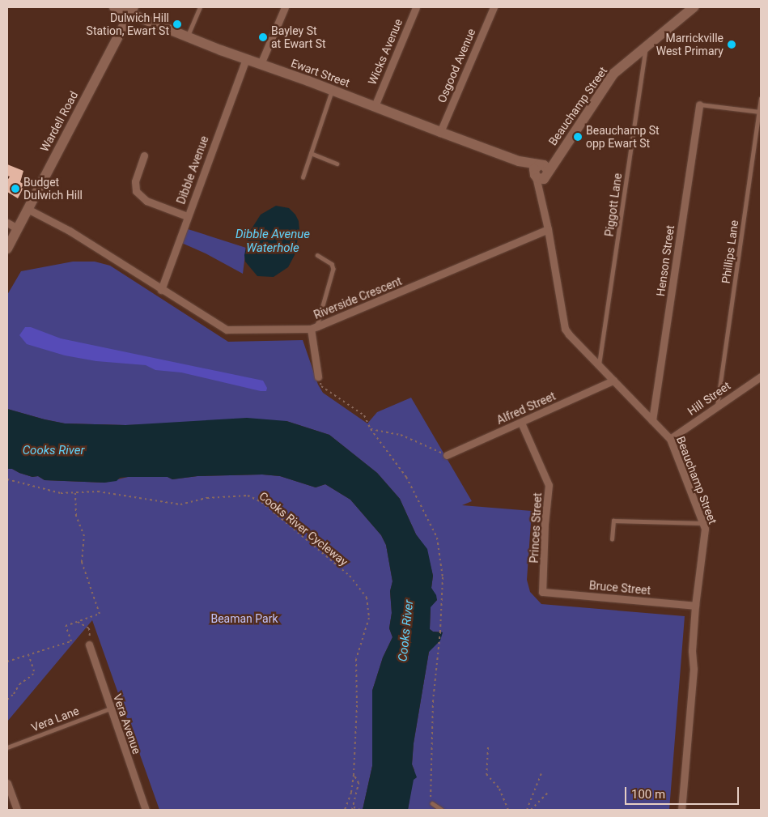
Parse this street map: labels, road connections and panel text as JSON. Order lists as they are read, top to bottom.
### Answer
{
  "streets": {
    "street": [
      "Wicks Avenue",
      "Osgood Avenue",
      "Ewart Street",
      "Beauchamp Street",
      "Wardell Road",
      "Dibble Avenue",
      "Henson Street",
      "Riverside Crescent",
      "Hill Street",
      "Alfred Street",
      "Princes Street",
      "Bruce Street",
      "Vera Avenue"
    ],
    "lane": ["Piggott Lane", "Phillips Lane", "Vera Lane"],
    "path": ["Cooks River Cycleway"]
  },
  "crossings": [
    ["Wicks Avenue", "Ewart Street"],
    ["Osgood Avenue", "Ewart Street"],
    ["Ewart Street", "Beauchamp Street"],
    ["Ewart Street", "Wardell Road"],
    ["Ewart Street", "Dibble Avenue"],
    ["Beauchamp Street", "Piggott Lane"],
    ["Beauchamp Street", "Henson Street"],
    ["Beauchamp Street", "Riverside Crescent"],
    ["Beauchamp Street", "Hill Street"],
    ["Beauchamp Street", "Alfred Street"],
    ["Beauchamp Street", "Bruce Street"],
    ["Wardell Road", "Riverside Crescent"],
    ["Dibble Avenue", "Riverside Crescent"],
    ["Phillips Lane", "Hill Street"],
    ["Alfred Street", "Princes Street"],
    ["Princes Street", "Bruce Street"],
    ["Vera Lane", "Vera Avenue"]
  ],
  "water": ["Dibble Avenue Waterhole", "Cooks River"],
  "parks": ["Beaman Park"],
  "places": [
    "Dulwich Hill Station, Ewart St",
    "Bayley St at Ewart St",
    "Marrickville West Primary",
    "Beauchamp St opp Ewart St",
    "Budget Dulwich Hill"
  ],
  "scale_bar": "100 m"
}
